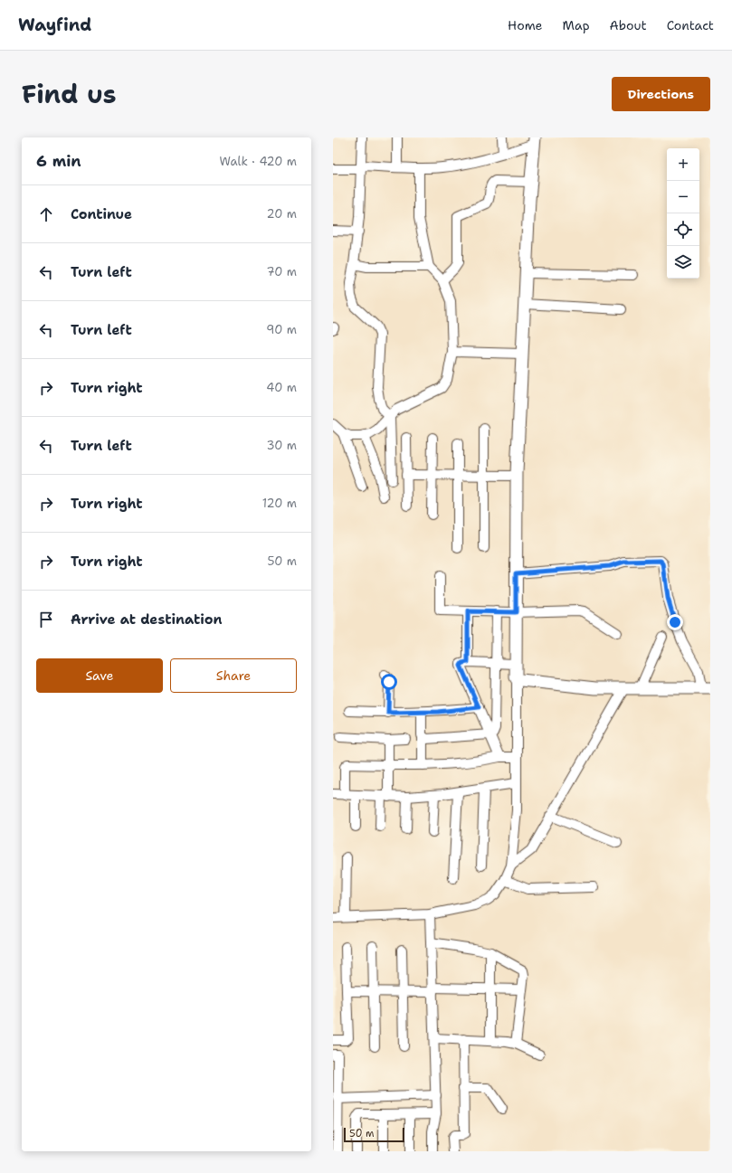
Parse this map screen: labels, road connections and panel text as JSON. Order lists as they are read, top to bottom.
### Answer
{
  "scale_bar": "50 m",
  "page": {
    "header": "Wayfind",
    "nav": [
      "Home",
      "Map",
      "About",
      "Contact"
    ],
    "title": "Find us",
    "buttons": [
      "Directions",
      ["Save", "Share"]
    ],
    "heading": ["6 min", "Walk · 420 m"],
    "map_buttons": ["+", "−"],
    "list": [
      ["Continue", "20 m"],
      ["Turn left", "70 m"],
      ["Turn left", "90 m"],
      ["Turn right", "40 m"],
      ["Turn left", "30 m"],
      ["Turn right", "120 m"],
      ["Turn right", "50 m"],
      "Arrive at destination"
    ],
    "scale": "50 m"
  }
}
